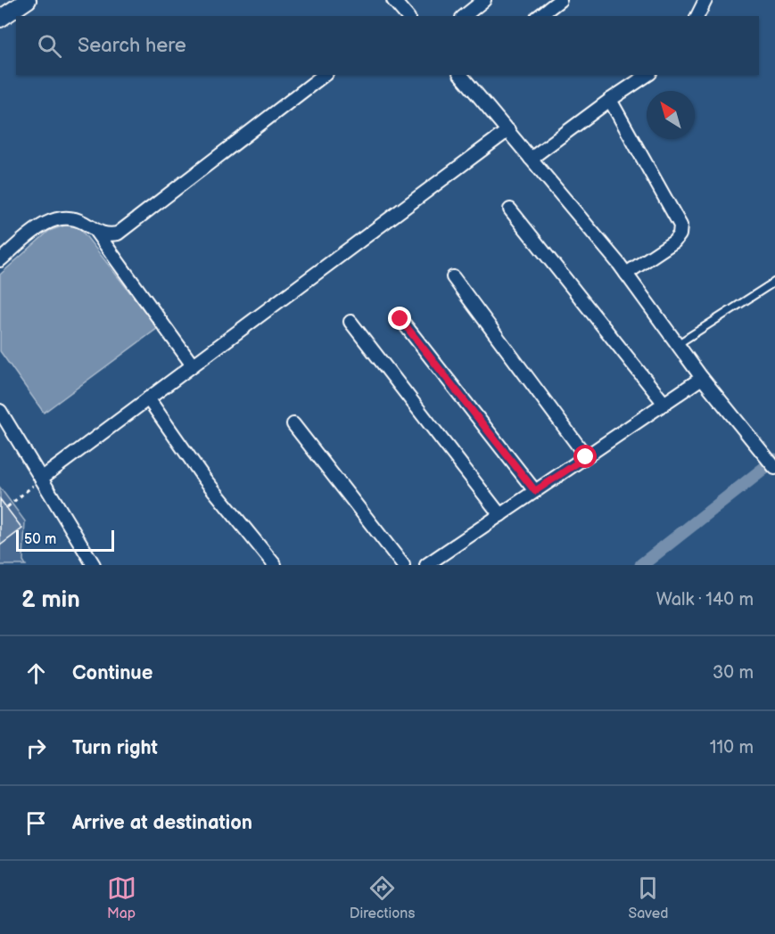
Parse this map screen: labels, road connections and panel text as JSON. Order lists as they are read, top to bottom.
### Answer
{
  "scale_bar": "50 m",
  "north": "top left",
  "page": {
    "search": "Search here",
    "scale": "50 m",
    "heading": ["2 min", "Walk · 140 m"],
    "list": [
      ["Continue", "30 m"],
      ["Turn right", "110 m"],
      "Arrive at destination"
    ],
    "nav": ["Map", "Directions", "Saved"]
  }
}
